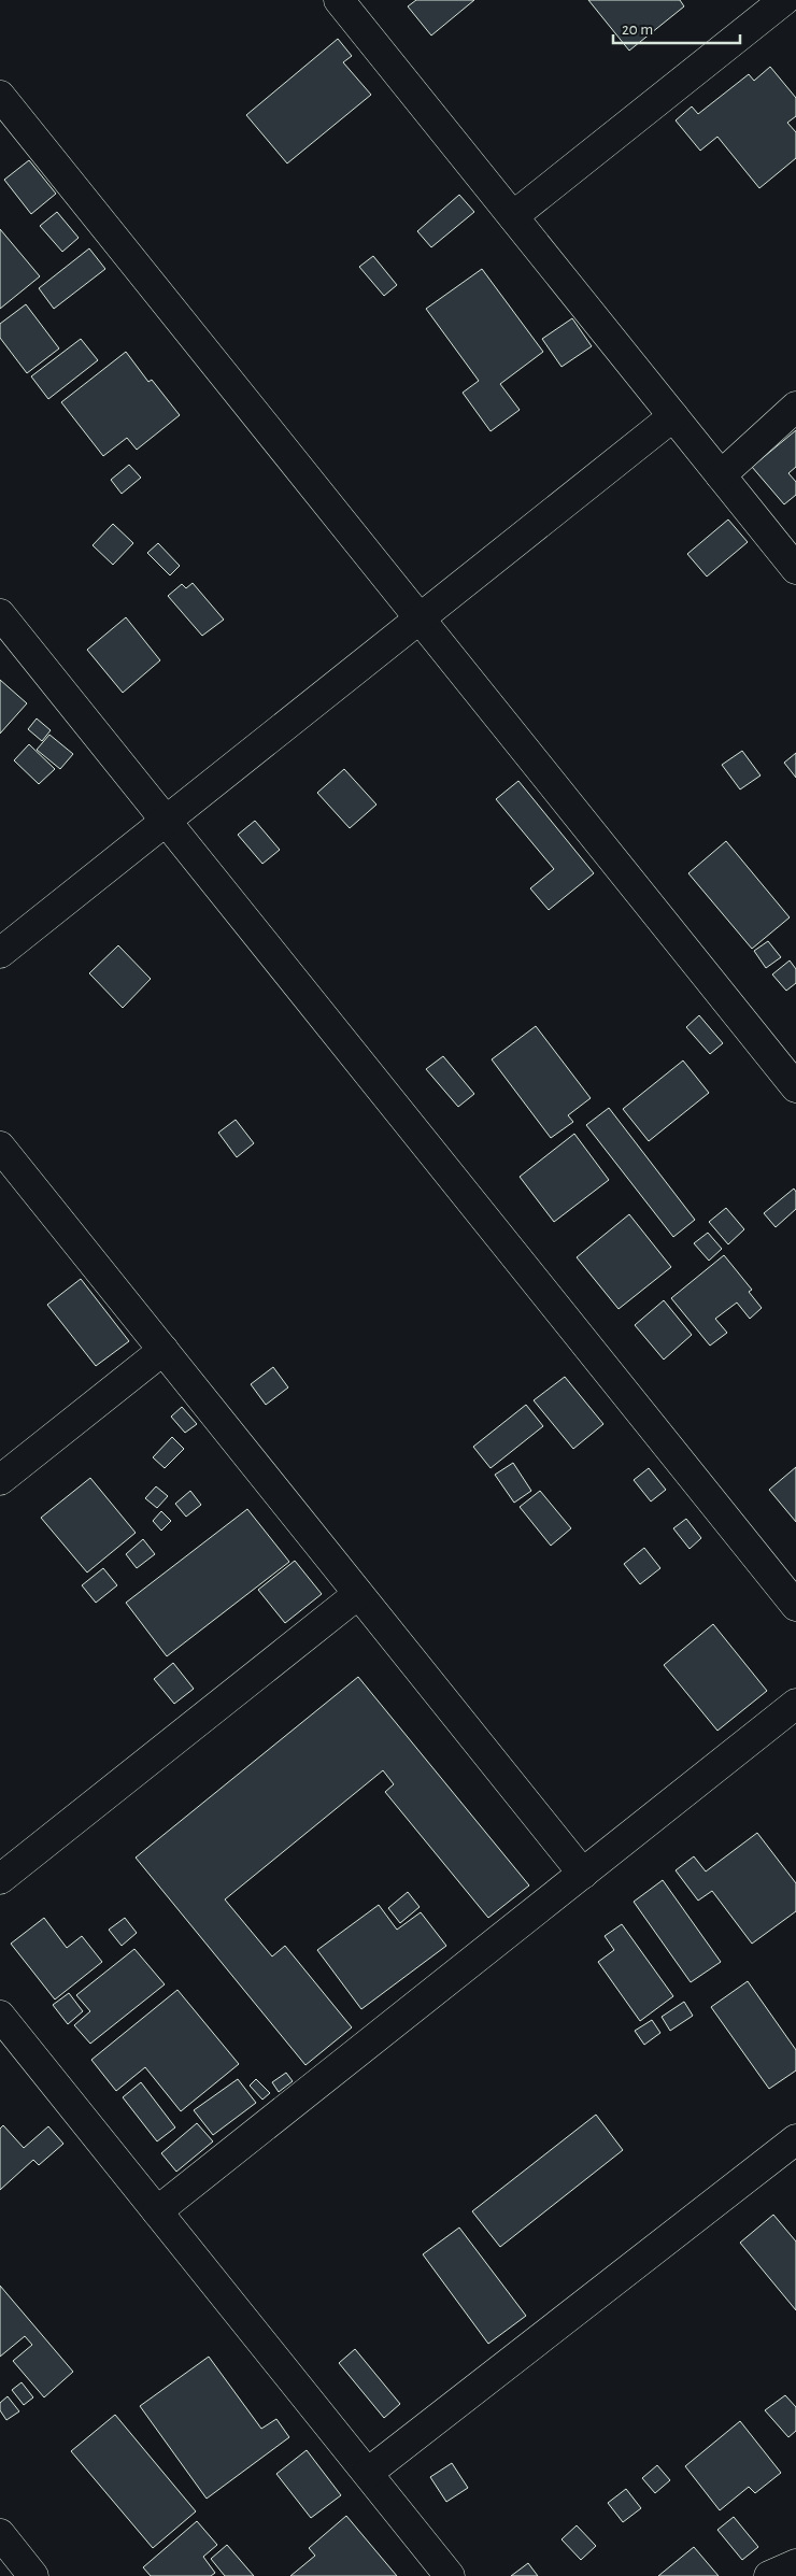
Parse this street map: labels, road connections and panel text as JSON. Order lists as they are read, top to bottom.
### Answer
{
  "scale_bar": "20 m"
}
